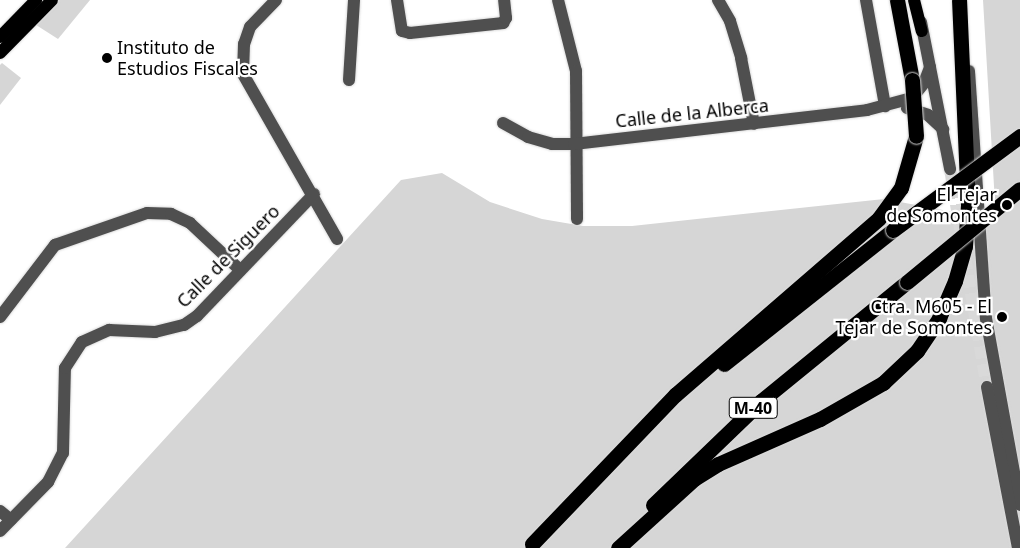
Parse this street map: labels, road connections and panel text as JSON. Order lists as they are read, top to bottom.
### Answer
{
  "streets": {
    "highway": ["M-40"],
    "street": ["Calle de la Alberca", "Calle de Siguero"]
  },
  "places": ["Instituto de Estudios Fiscales", "El Tejar de Somontes", "Ctra. M605 - El Tejar de Somontes"]
}
